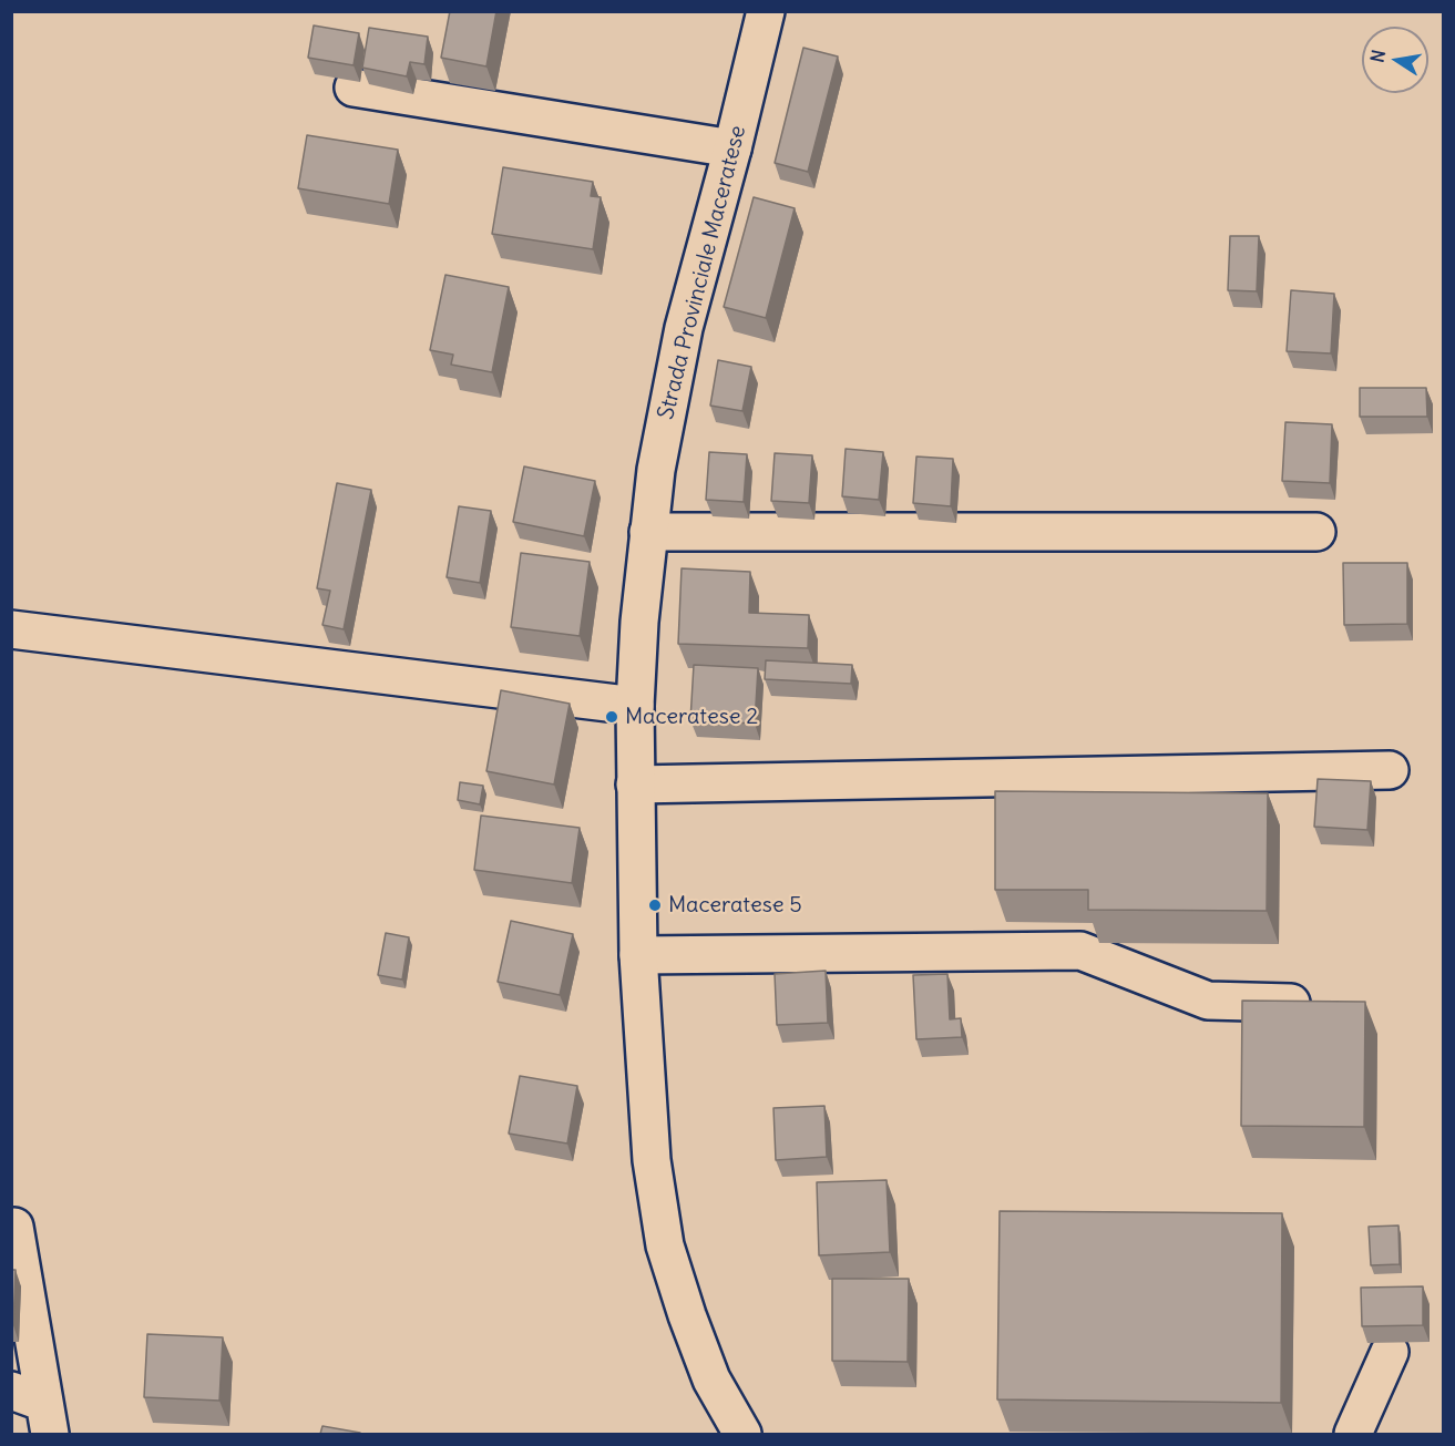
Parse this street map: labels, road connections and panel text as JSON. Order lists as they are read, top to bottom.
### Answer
{
  "streets": {
    "street": ["Strada Provinciale Maceratese"]
  },
  "places": ["Maceratese 2", "Maceratese 5"],
  "north": "left"
}
